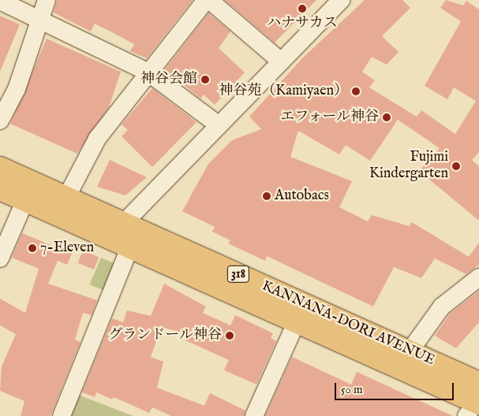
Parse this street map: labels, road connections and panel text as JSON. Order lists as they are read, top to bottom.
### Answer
{
  "streets": {
    "main road": ["318", "KANNANA-DORI AVENUE"]
  },
  "places": [
    "ハナサカス",
    "神谷会館",
    "神谷苑（Kamiyaen）",
    "エフォール神谷",
    "Fujimi Kindergarten",
    "Autobacs",
    "7-Eleven",
    "グランドール神谷"
  ],
  "scale_bar": "50 m"
}
